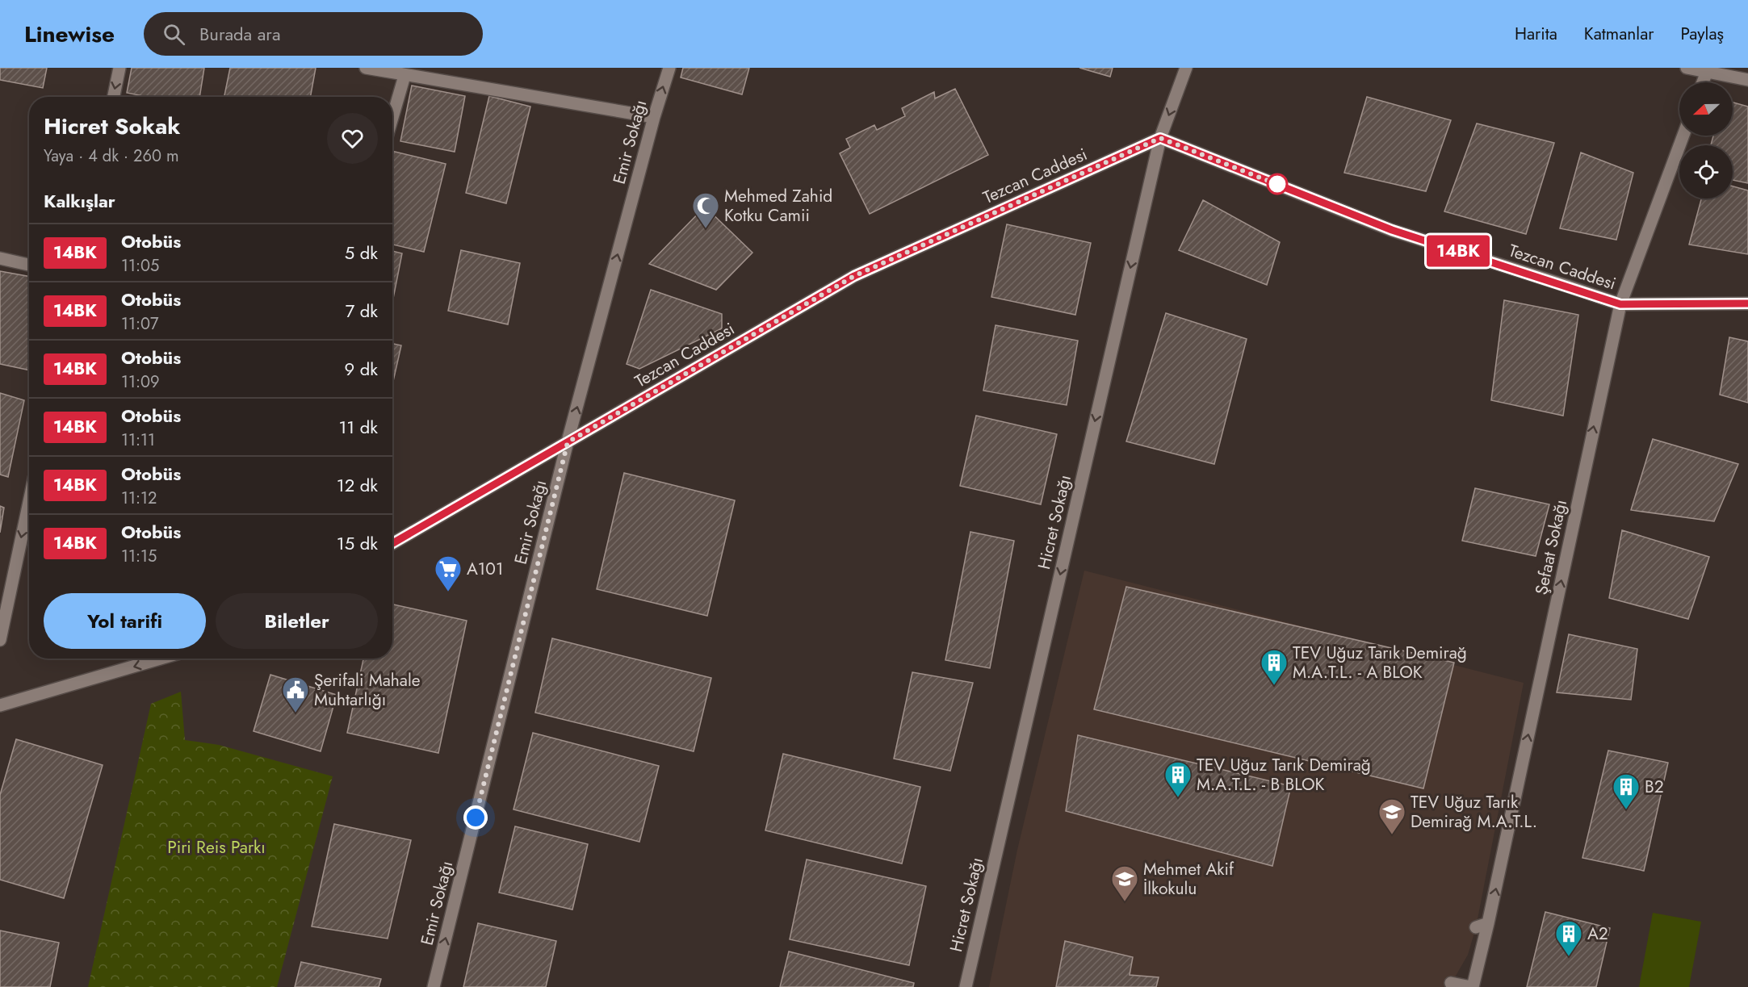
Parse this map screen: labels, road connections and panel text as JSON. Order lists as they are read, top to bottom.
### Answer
{
  "streets": {
    "street": [
      "Emir Sokağı",
      "Tezcan Caddesi",
      "Hicret Sokağı",
      "Şefaat Sokağı"
    ]
  },
  "crossings": [
    ["Emir Sokağı", "Tezcan Caddesi"],
    ["Tezcan Caddesi", "Hicret Sokağı"],
    ["Tezcan Caddesi", "Şefaat Sokağı"]
  ],
  "one_way": ["Emir Sokağı", "Hicret Sokağı", "Şefaat Sokağı"],
  "parks": ["Piri Reis Parkı"],
  "places": {
    "mosque": ["Mehmed Zahid Kotku Camii"],
    "supermarket": ["A101"],
    "building": [
      "TEV Uğuz Tarık Demirağ M.A.T.L. - A BLOK",
      "TEV Uğuz Tarık Demirağ M.A.T.L. - B BLOK",
      "B2",
      "A2"
    ],
    "public building": ["Şerifali Mahale Muhtarlığı"],
    "school or university": ["TEV Uğuz Tarık Demirağ M.A.T.L.", "Mehmet Akif İlkokulu"]
  },
  "lines": ["bus line 14BK"],
  "north": "left",
  "page": {
    "header": "Linewise",
    "search": "Burada ara",
    "nav": ["Harita", "Katmanlar", "Paylaş"],
    "on_map": "14BK",
    "heading": [
      ["Hicret Sokak", "Yaya · 4 dk · 260 m"],
      "Kalkışlar"
    ],
    "list": [
      {
        "mark": "14BK",
        "name": "Otobüs",
        "note": "11:05",
        "value": "5 dk"
      },
      {
        "mark": "14BK",
        "name": "Otobüs",
        "note": "11:07",
        "value": "7 dk"
      },
      {
        "mark": "14BK",
        "name": "Otobüs",
        "note": "11:09",
        "value": "9 dk"
      },
      {
        "mark": "14BK",
        "name": "Otobüs",
        "note": "11:11",
        "value": "11 dk"
      },
      {
        "mark": "14BK",
        "name": "Otobüs",
        "note": "11:12",
        "value": "12 dk"
      },
      {
        "mark": "14BK",
        "name": "Otobüs",
        "note": "11:15",
        "value": "15 dk"
      }
    ],
    "buttons": ["Yol tarifi", "Biletler"]
  }
}
